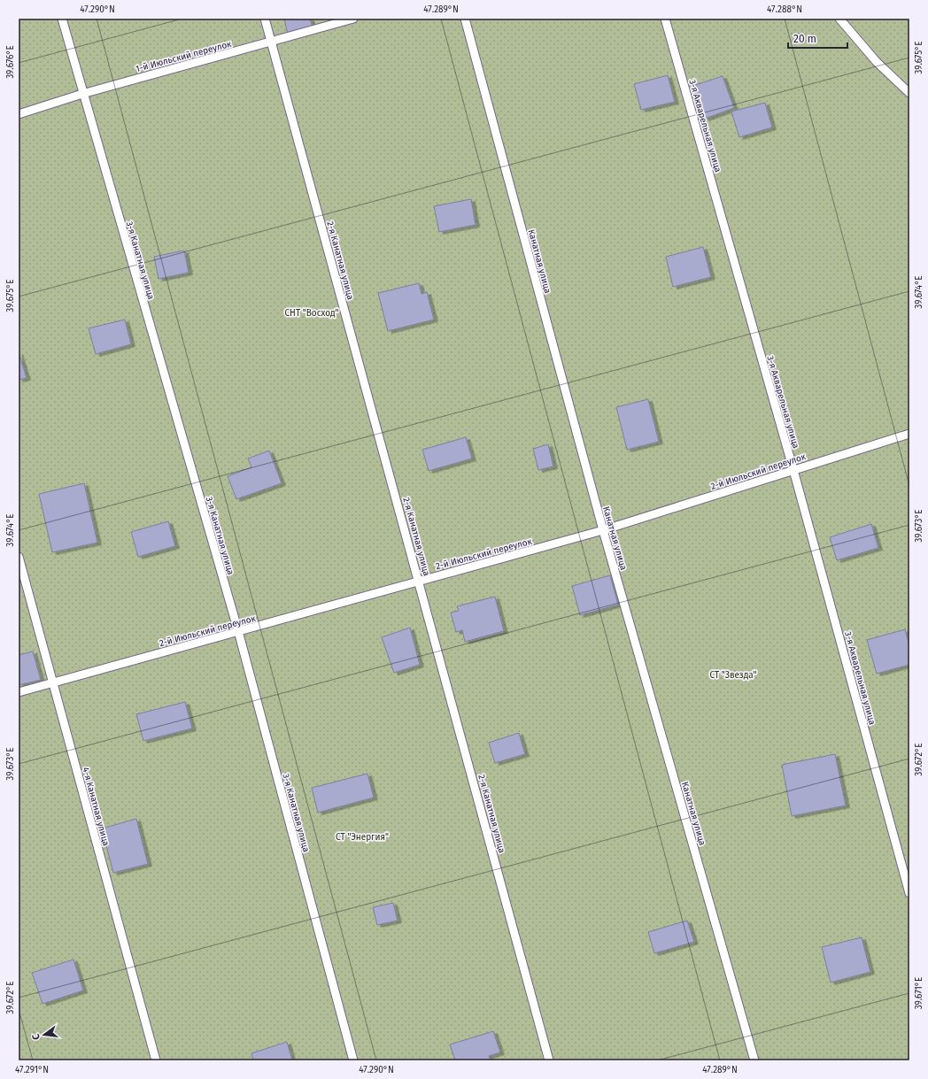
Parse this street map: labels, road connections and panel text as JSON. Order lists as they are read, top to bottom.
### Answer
{
  "streets": {
    "lane": [
      "1-й Июльский переулок",
      "3-я Акварельная улица",
      "3-я Канатная улица",
      "2-я Канатная улица",
      "Канатная улица",
      "2-й Июльский переулок",
      "4-я Канатная улица"
    ]
  },
  "crossings": [
    ["1-й Июльский переулок", "3-я Канатная улица"],
    ["1-й Июльский переулок", "2-я Канатная улица"],
    ["3-я Акварельная улица", "2-й Июльский переулок"],
    ["3-я Канатная улица", "2-й Июльский переулок"],
    ["2-я Канатная улица", "2-й Июльский переулок"],
    ["Канатная улица", "2-й Июльский переулок"],
    ["2-й Июльский переулок", "4-я Канатная улица"]
  ],
  "parks": ["СНТ \"Восход\"", "СТ \"Звезда\"", "СТ \"Энергия\""],
  "scale_bar": "20 m",
  "north": "left",
  "coordinates": [
    "47.290°N",
    "47.289°N",
    "47.288°N",
    "39.675°E",
    "39.676°E",
    "39.674°E",
    "39.673°E",
    "39.672°E",
    "39.671°E",
    "47.291°N"
  ]
}
